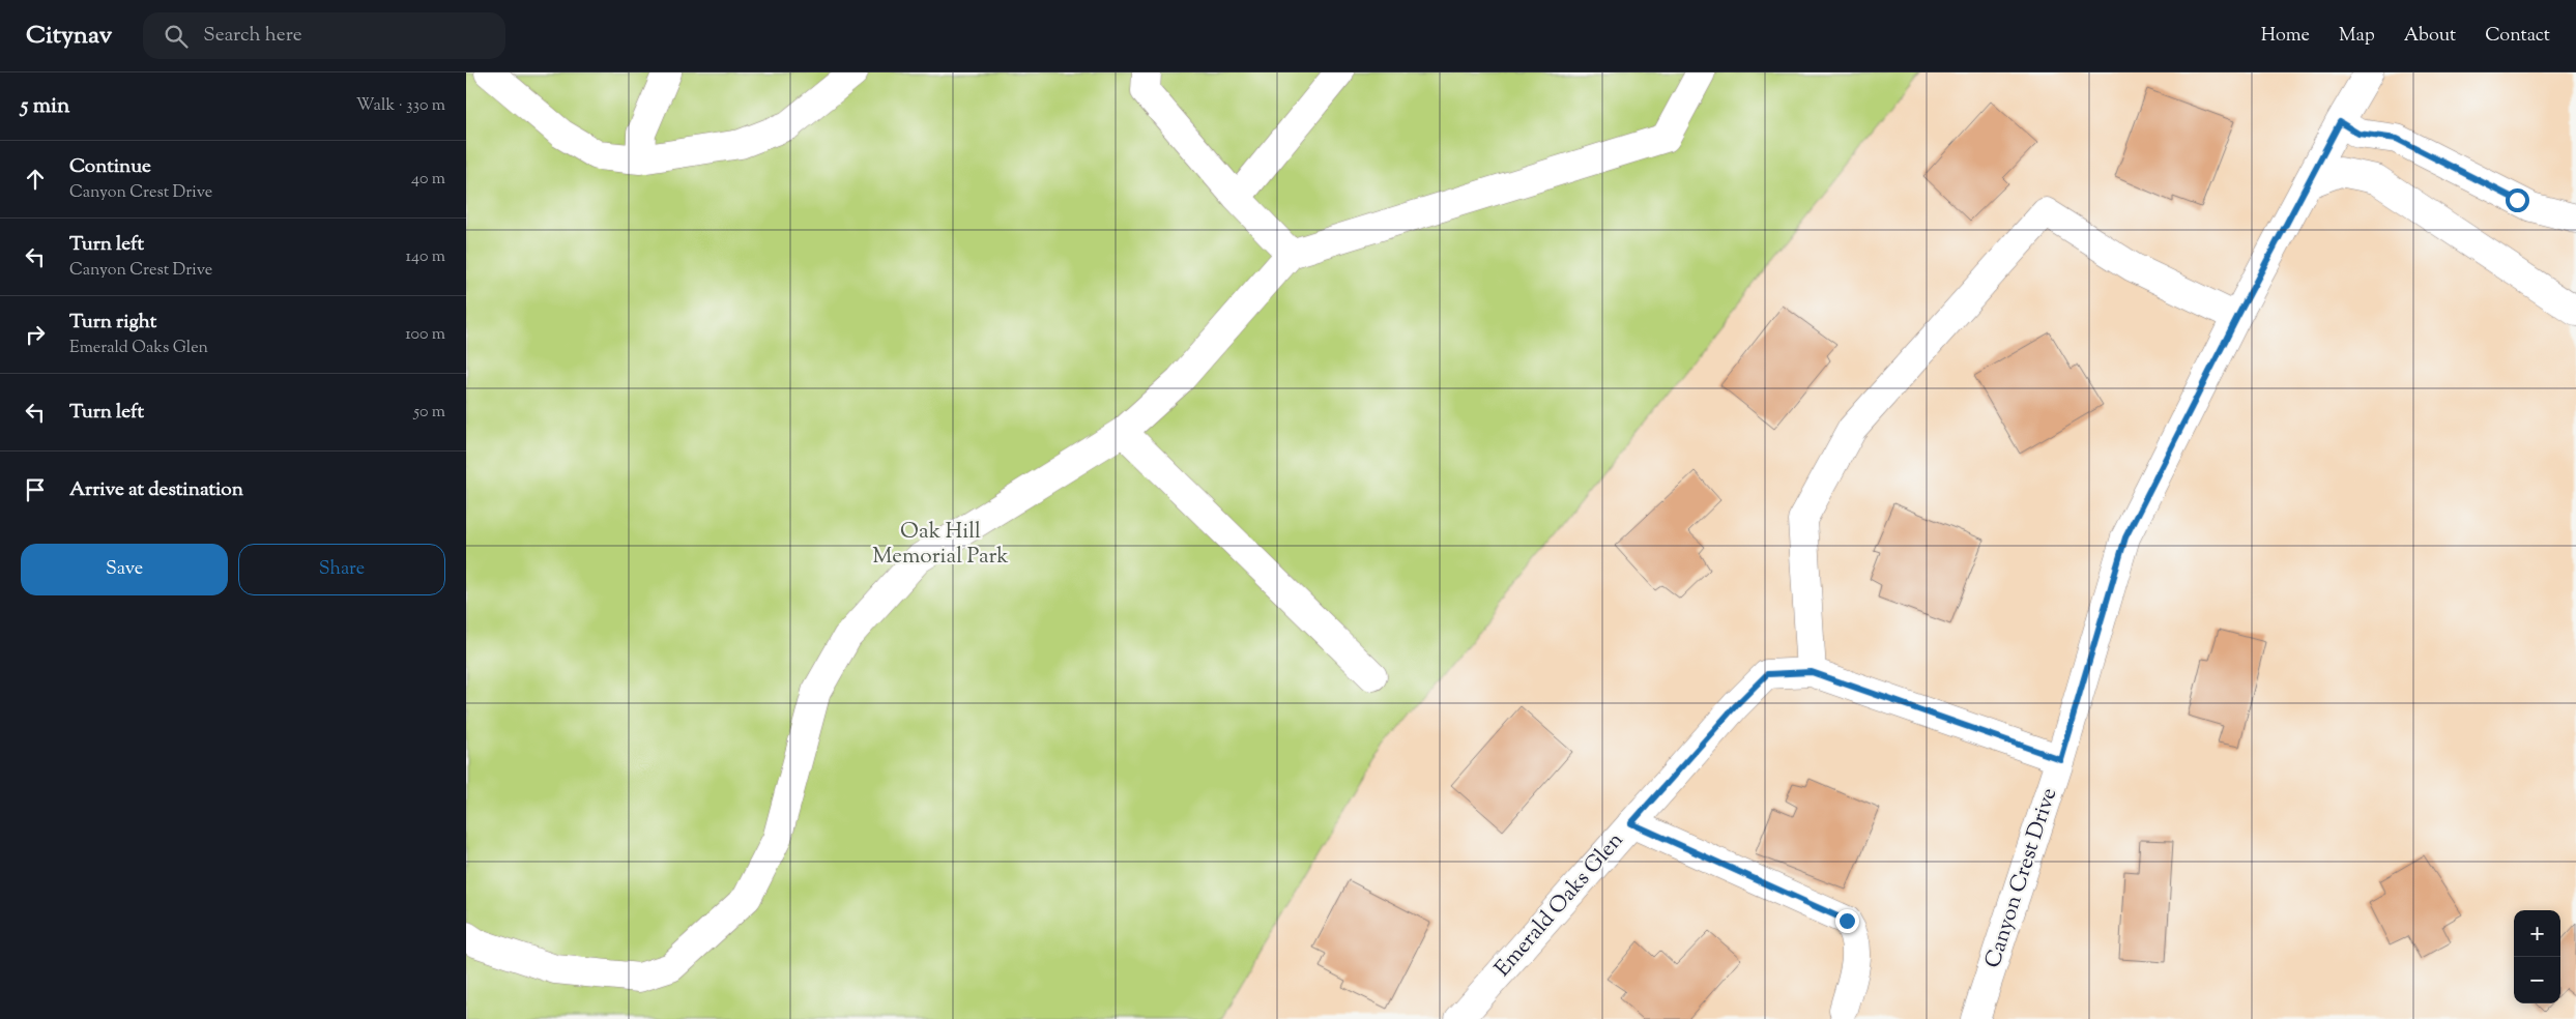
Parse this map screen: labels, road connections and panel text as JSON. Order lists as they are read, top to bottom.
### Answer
{
  "streets": {
    "street": ["Canyon Crest Drive", "Emerald Oaks Glen"]
  },
  "crossings": [
    ["Canyon Crest Drive", "Emerald Oaks Glen"]
  ],
  "parks": ["Oak Hill Memorial Park"],
  "page": {
    "header": "Citynav",
    "search": "Search here",
    "nav": [
      "Home",
      "Map",
      "About",
      "Contact"
    ],
    "heading": ["5 min", "Walk · 330 m"],
    "list": [
      ["Continue", "Canyon Crest Drive", "40 m"],
      ["Turn left", "Canyon Crest Drive", "140 m"],
      ["Turn right", "Emerald Oaks Glen", "100 m"],
      ["Turn left", "50 m"],
      "Arrive at destination"
    ],
    "buttons": ["Save", "Share"],
    "map_buttons": ["+", "−"]
  }
}
